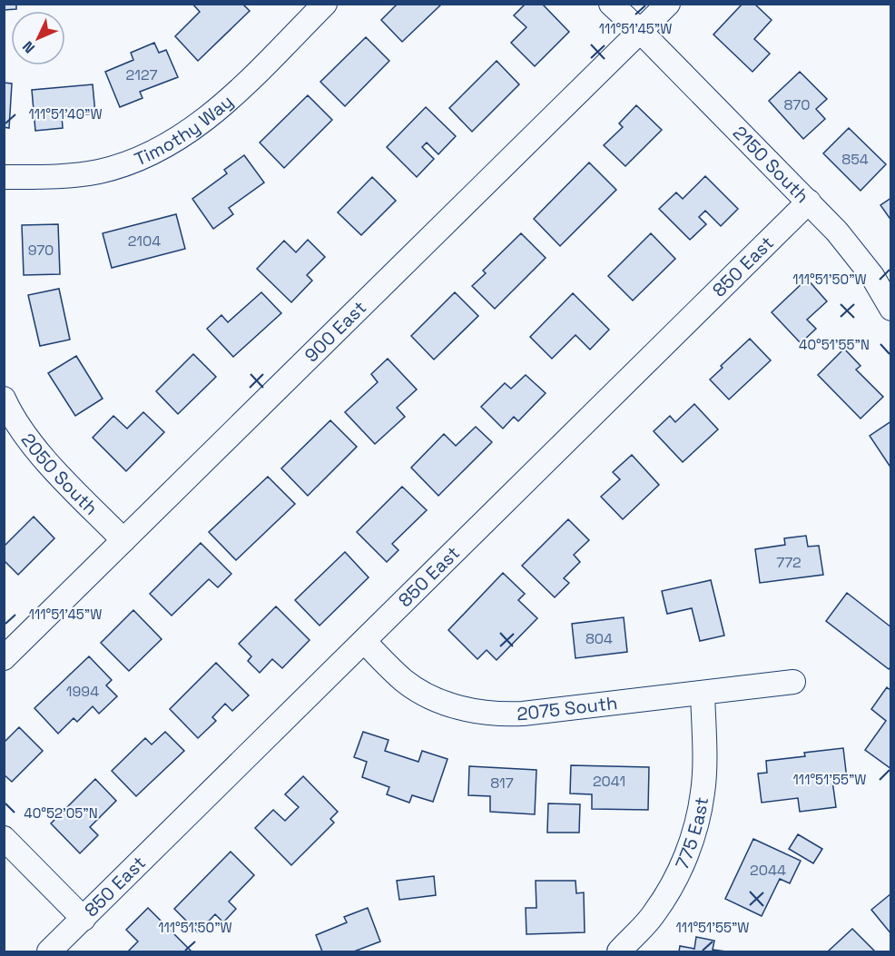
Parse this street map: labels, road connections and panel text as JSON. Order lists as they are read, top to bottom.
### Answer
{
  "streets": {
    "street": [
      "Timothy Way",
      "2150 South",
      "850 East",
      "900 East",
      "2050 South",
      "2075 South",
      "775 East"
    ]
  },
  "crossings": [
    ["2150 South", "850 East"],
    ["2150 South", "900 East"],
    ["850 East", "2075 South"],
    ["900 East", "2050 South"],
    ["2075 South", "775 East"]
  ],
  "house_numbers": [
    "2127",
    "870",
    "854",
    "2104",
    "970",
    "772",
    "804",
    "1994",
    "2041",
    "817",
    "2044"
  ],
  "north": "bottom left",
  "coordinates": [
    "111°51'45\"W",
    "111°51'40\"W",
    "111°51'50\"W",
    "40°51'55\"N",
    "111°51'55\"W",
    "40°52'05\"N"
  ]
}
